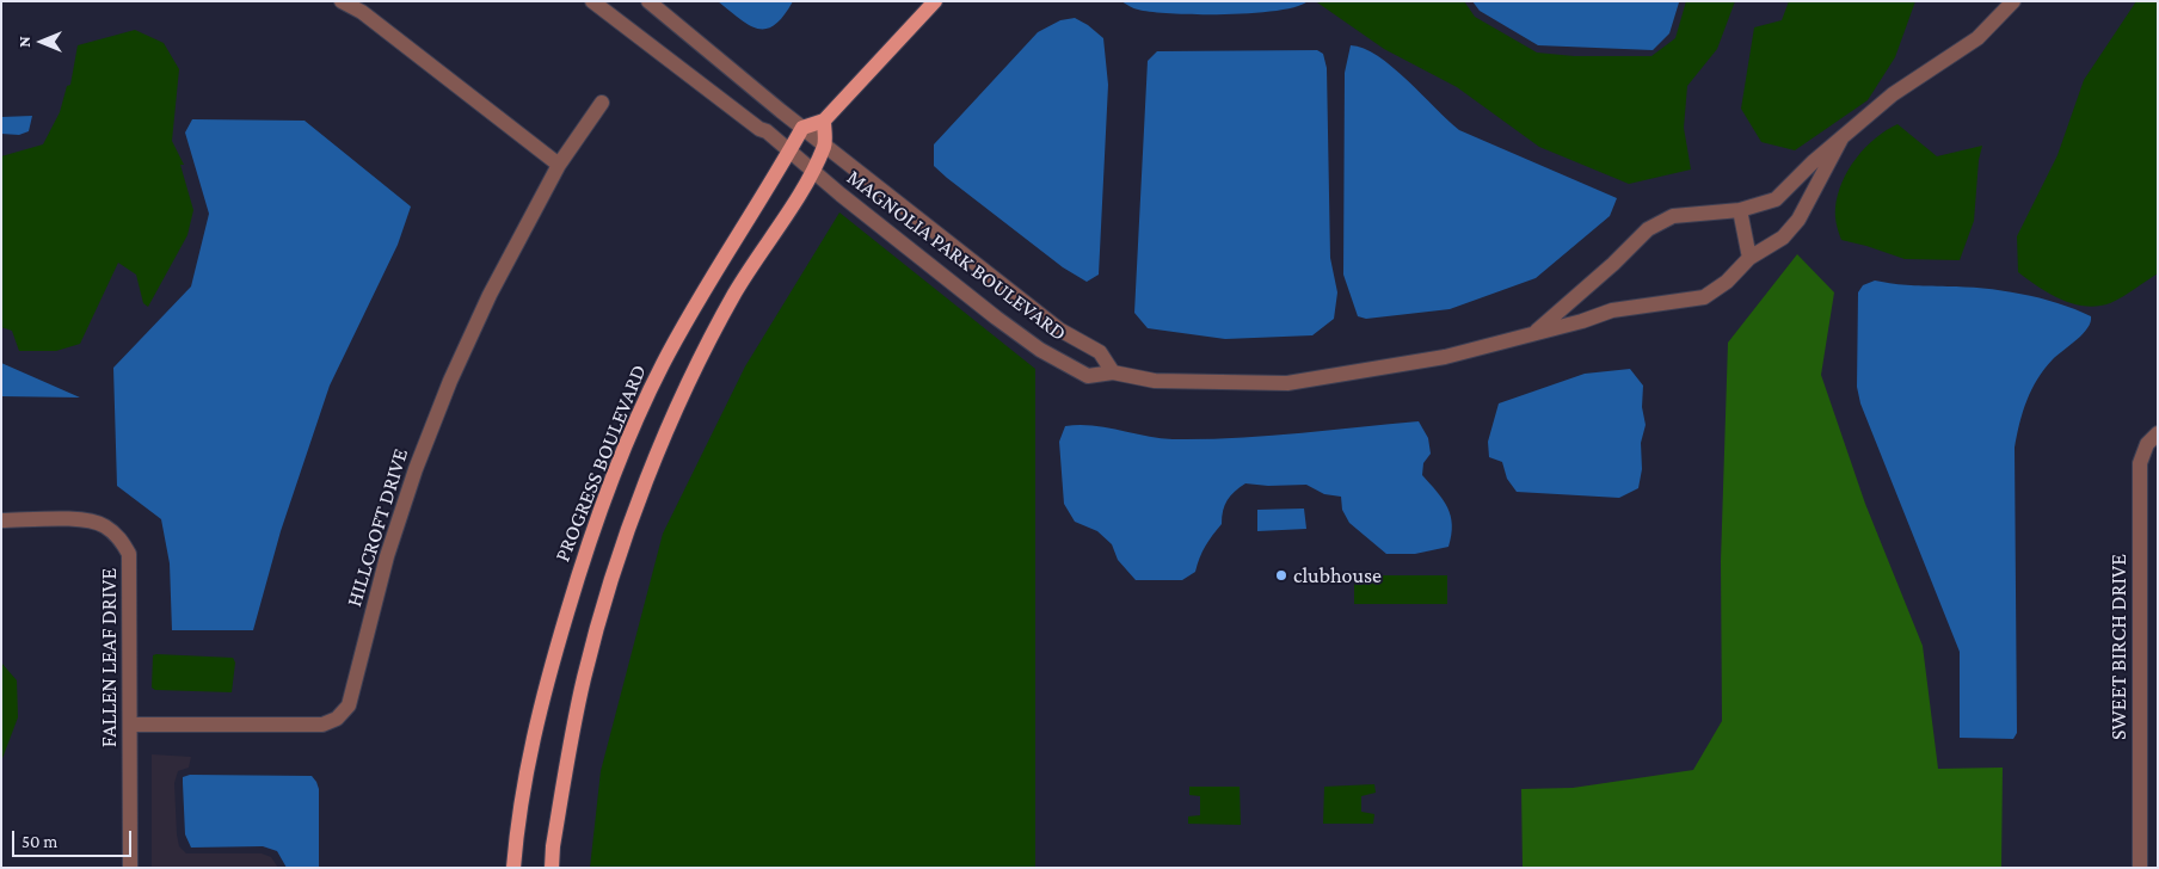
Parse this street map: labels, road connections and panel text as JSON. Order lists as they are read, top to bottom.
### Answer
{
  "streets": {
    "main road": ["PROGRESS BOULEVARD"],
    "street": [
      "MAGNOLIA PARK BOULEVARD",
      "HILLCROFT DRIVE",
      "SWEET BIRCH DRIVE",
      "FALLEN LEAF DRIVE"
    ]
  },
  "crossings": [
    ["MAGNOLIA PARK BOULEVARD", "PROGRESS BOULEVARD"],
    ["HILLCROFT DRIVE", "FALLEN LEAF DRIVE"]
  ],
  "places": ["clubhouse"],
  "scale_bar": "50 m",
  "north": "left"
}
